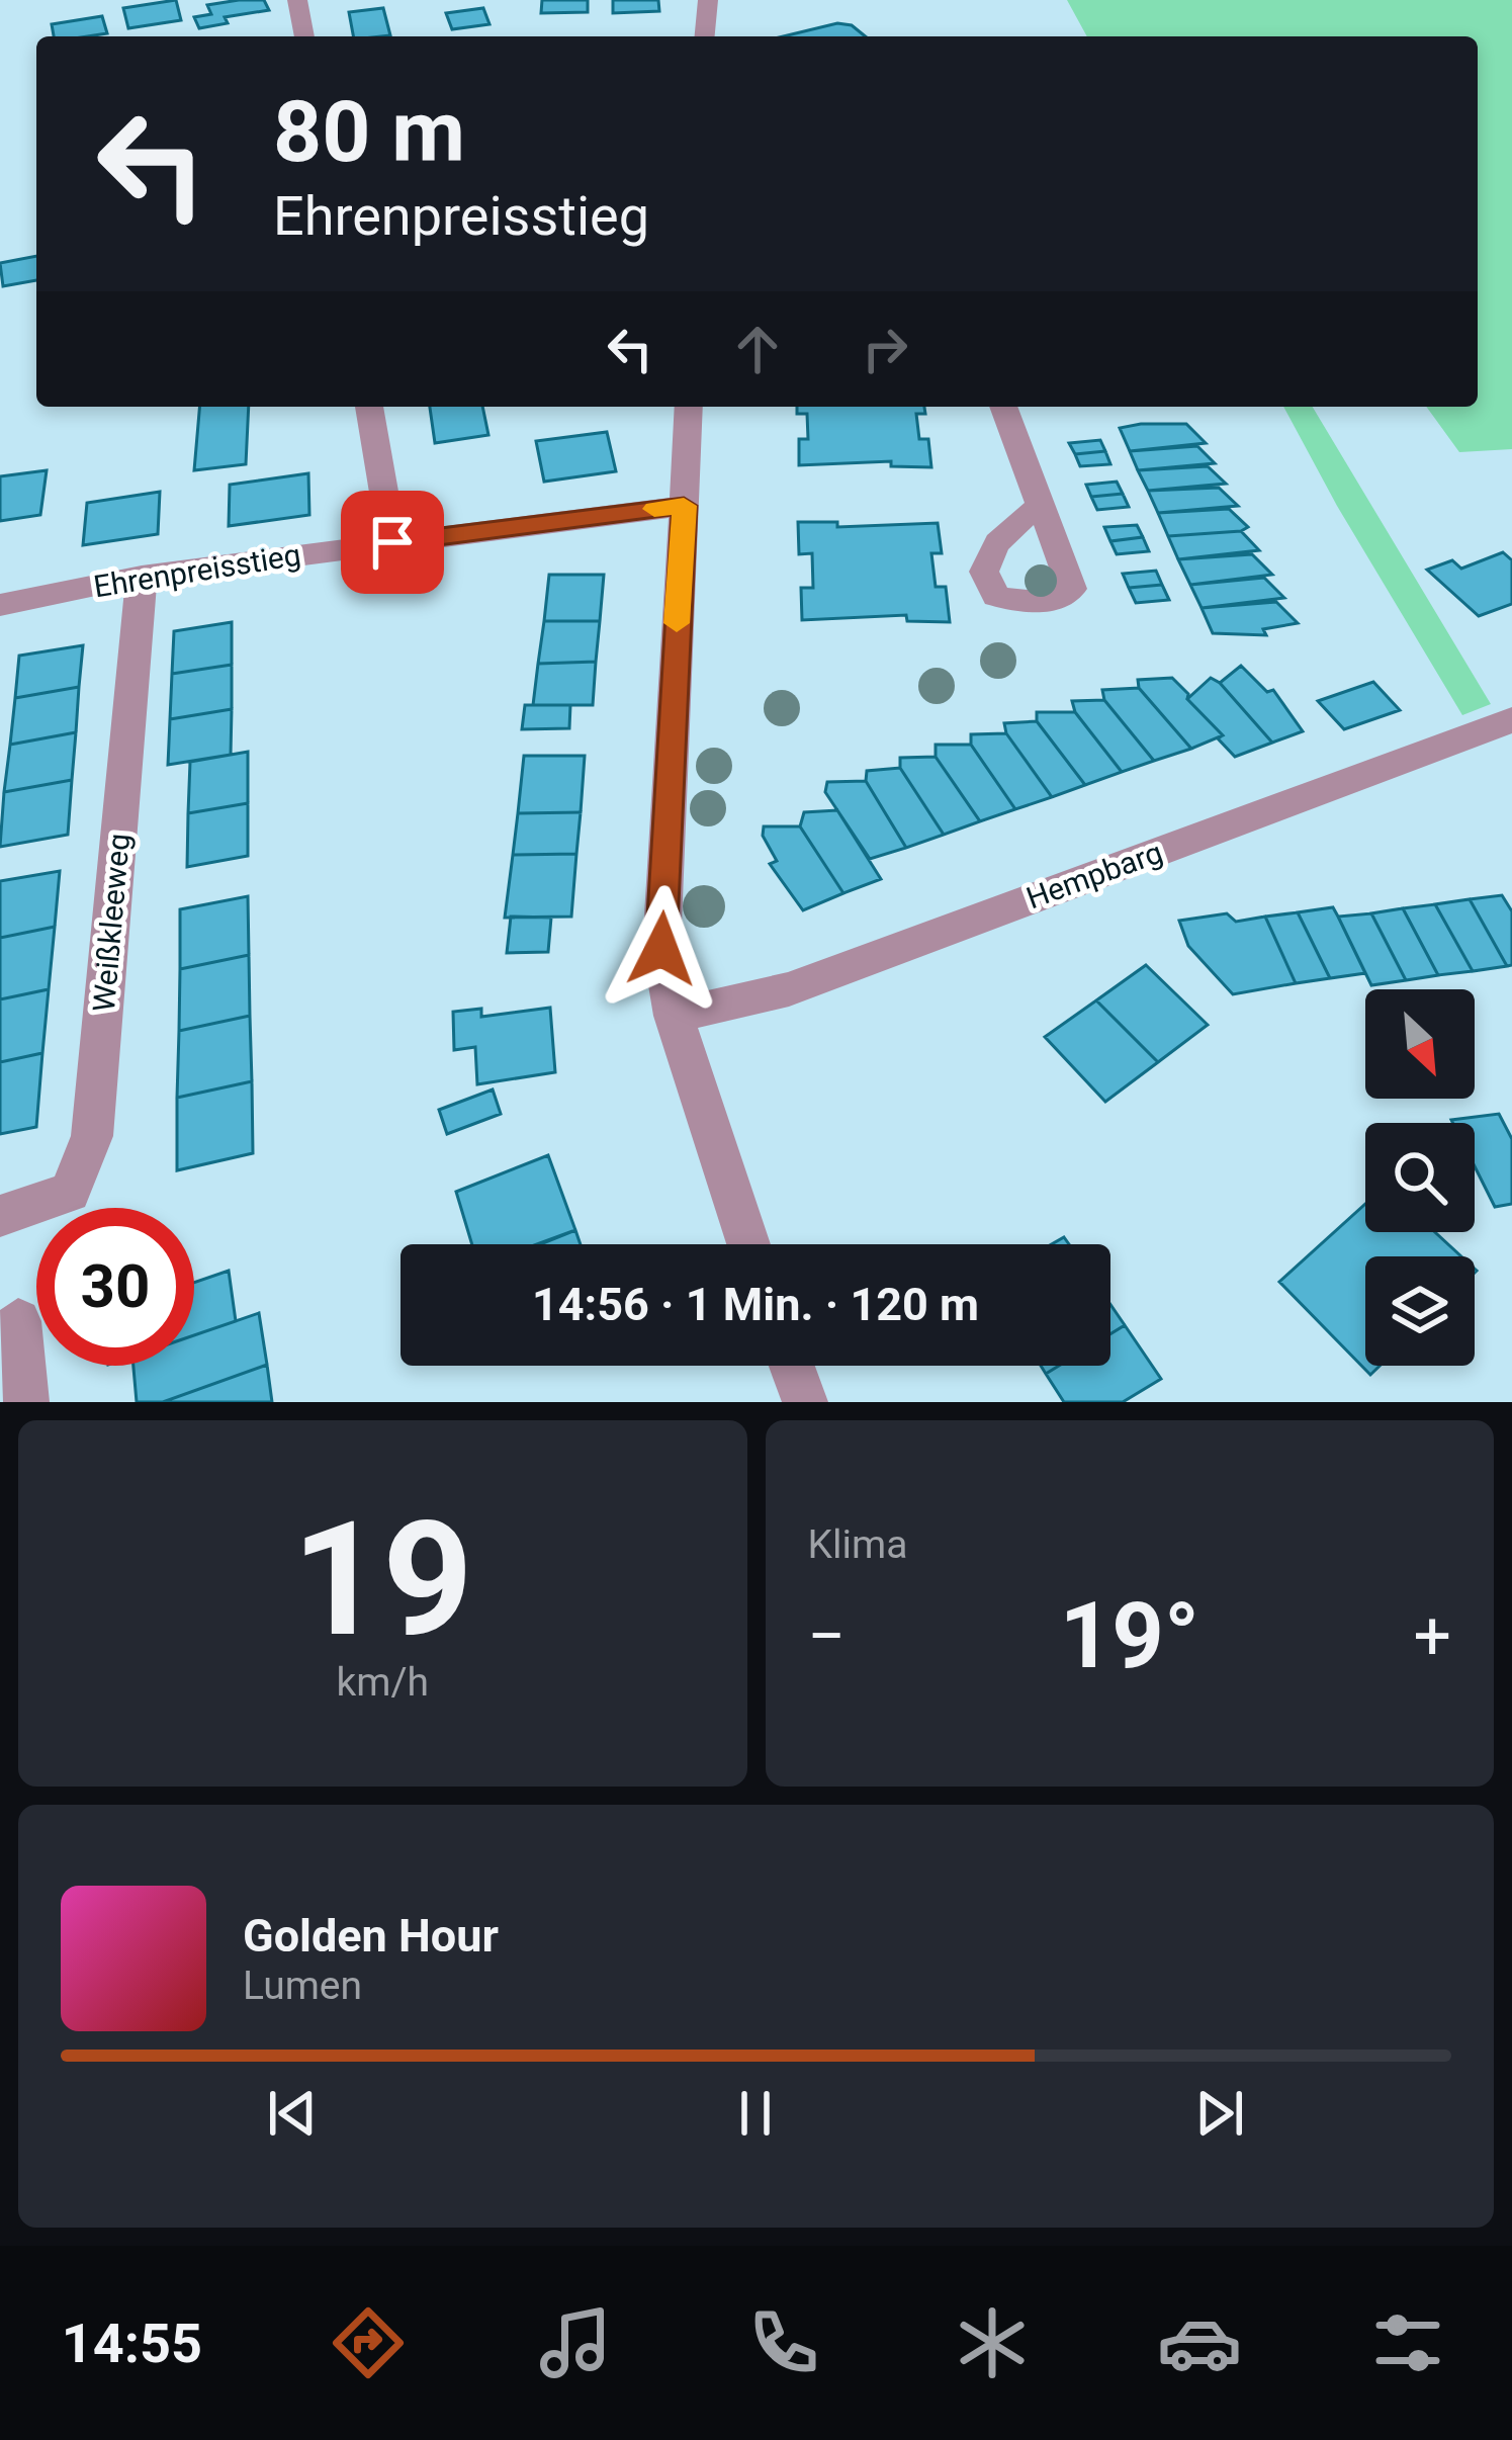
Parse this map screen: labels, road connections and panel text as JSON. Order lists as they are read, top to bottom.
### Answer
{
  "streets": {
    "street": ["Ehrenpreisstieg", "Hempbarg", "Weißkleeweg"]
  },
  "crossings": [
    ["Ehrenpreisstieg", "Weißkleeweg"]
  ],
  "north": "bottom right",
  "page": {
    "turn": ["80 m", "Ehrenpreisstieg"],
    "limit": "30",
    "trip": "14:56 · 1 Min. · 120 m",
    "tile": [
      ["19", "km/h"],
      "Klima"
    ],
    "heat": ["−", "19°", "+"],
    "song": ["Golden Hour", "Lumen"],
    "tabs": "14:55"
  }
}
